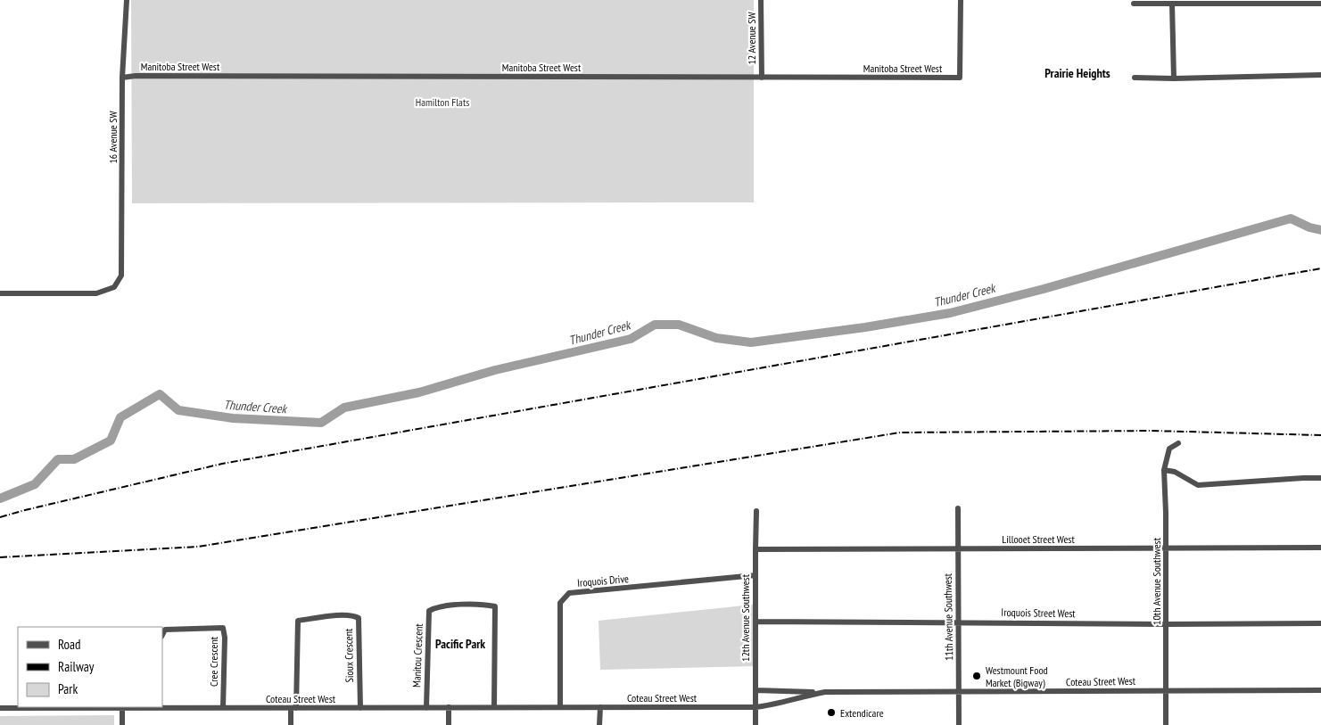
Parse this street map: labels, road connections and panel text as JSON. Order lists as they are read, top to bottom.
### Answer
{
  "streets": {
    "street": [
      "12 Avenue SW",
      "Manitoba Street West",
      "16 Avenue SW",
      "Lillooet Street West",
      "Iroquois Drive",
      "10th Avenue Southwest",
      "Iroquois Street West",
      "11th Avenue Southwest",
      "12th Avenue Southwest",
      "Sioux Crescent",
      "Manitou Crescent",
      "Cree Crescent",
      "Coteau Street West"
    ]
  },
  "crossings": [
    ["12 Avenue SW", "Manitoba Street West"],
    ["Manitoba Street West", "16 Avenue SW"],
    ["Lillooet Street West", "10th Avenue Southwest"],
    ["Lillooet Street West", "11th Avenue Southwest"],
    ["Lillooet Street West", "12th Avenue Southwest"],
    ["Iroquois Drive", "12th Avenue Southwest"],
    ["Iroquois Drive", "Coteau Street West"],
    ["10th Avenue Southwest", "Iroquois Street West"],
    ["10th Avenue Southwest", "Coteau Street West"],
    ["Iroquois Street West", "11th Avenue Southwest"],
    ["Iroquois Street West", "12th Avenue Southwest"],
    ["11th Avenue Southwest", "Coteau Street West"],
    ["12th Avenue Southwest", "Coteau Street West"],
    ["Sioux Crescent", "Coteau Street West"],
    ["Manitou Crescent", "Coteau Street West"],
    ["Cree Crescent", "Coteau Street West"]
  ],
  "districts": ["Prairie Heights", "Pacific Park"],
  "water": ["Thunder Creek"],
  "parks": ["Hamilton Flats"],
  "places": ["Westmount Food Market (Bigway)", "Extendicare"],
  "legend": ["Road", "Railway", "Park"]
}
